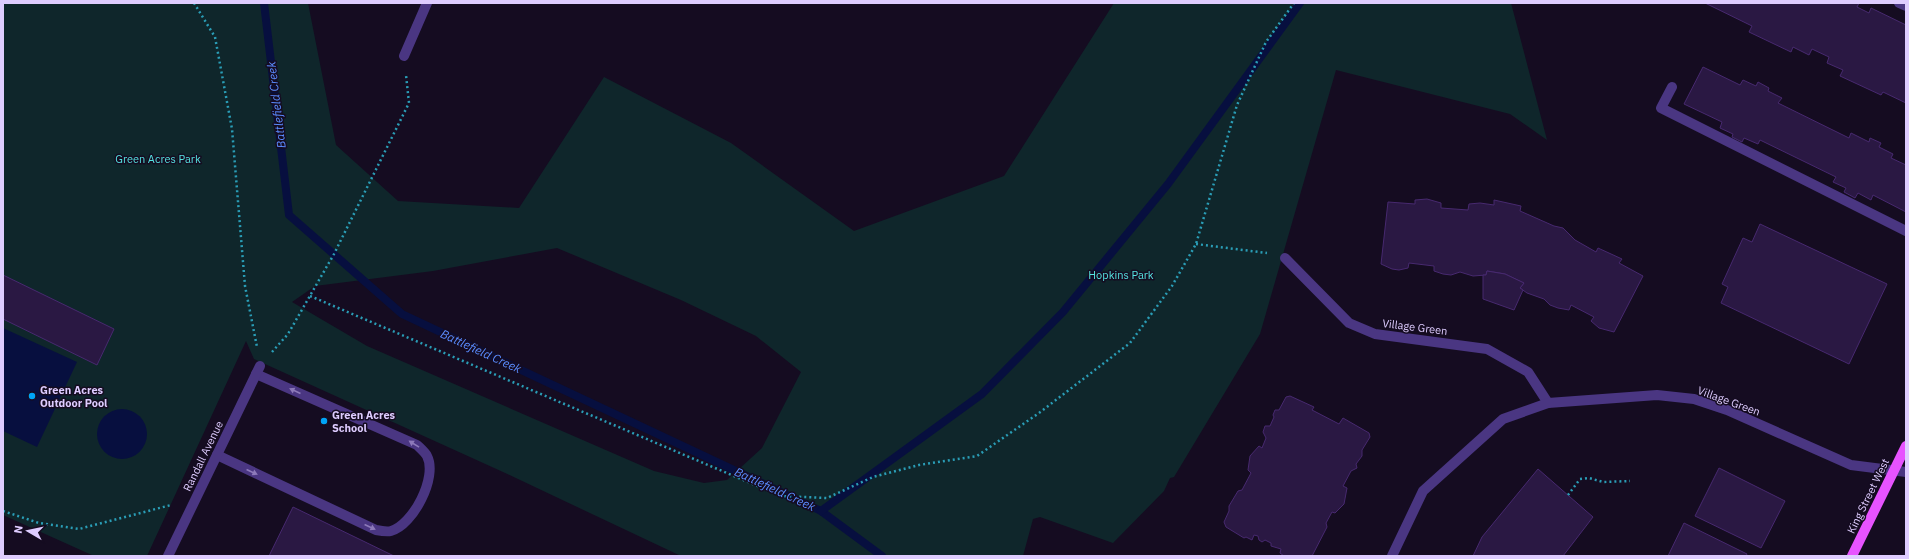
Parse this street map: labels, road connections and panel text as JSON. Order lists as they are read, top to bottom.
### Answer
{
  "streets": {
    "main road": ["King Street West"],
    "street": ["Village Green", "Randall Avenue"]
  },
  "crossings": [
    ["Village Green", "King Street West"]
  ],
  "water": ["Battlefield Creek"],
  "parks": ["Green Acres Park", "Hopkins Park"],
  "places": ["Green Acres Outdoor Pool", "Green Acres School"],
  "north": "left"
}
